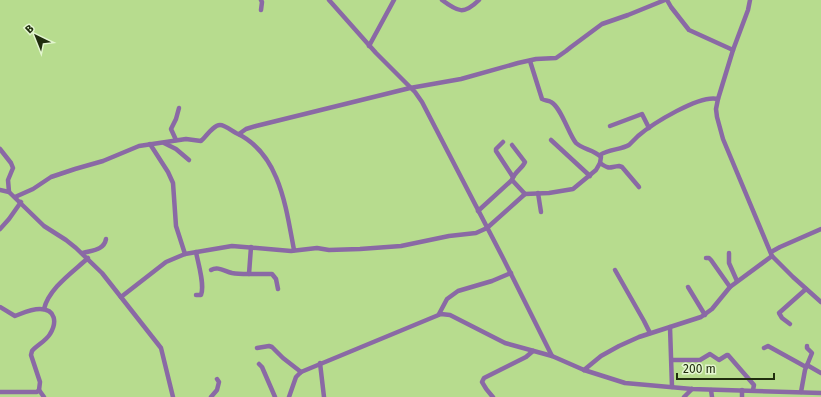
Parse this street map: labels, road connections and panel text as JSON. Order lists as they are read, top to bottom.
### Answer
{
  "scale_bar": "200 m",
  "north": "top left"
}
